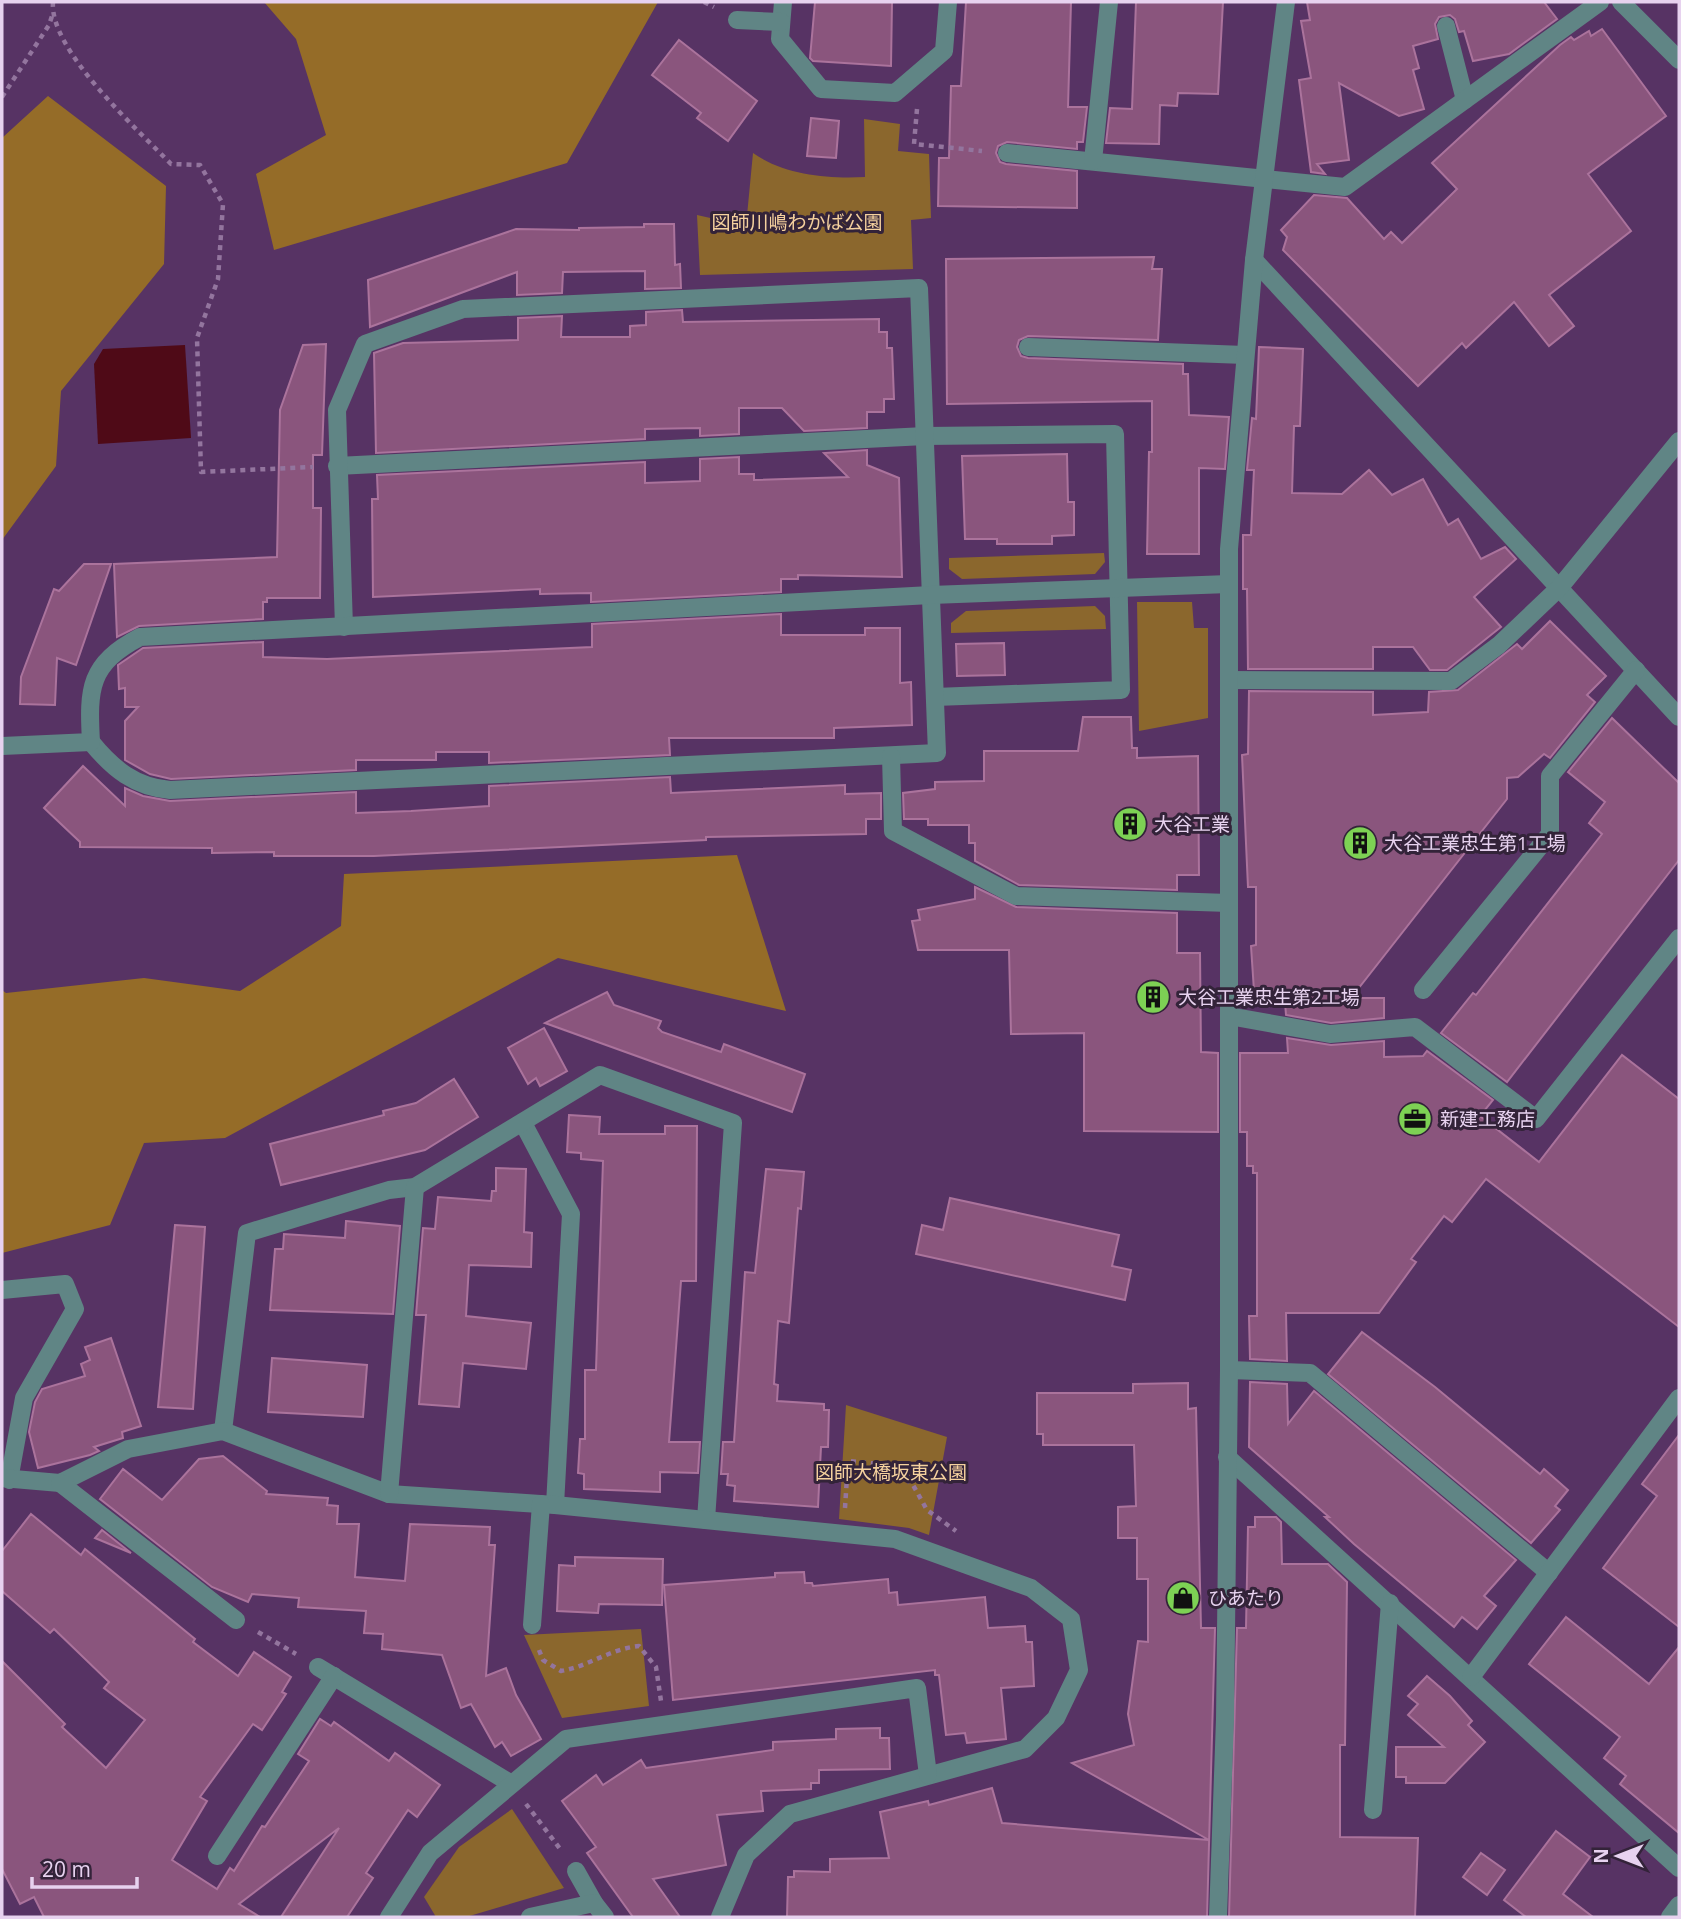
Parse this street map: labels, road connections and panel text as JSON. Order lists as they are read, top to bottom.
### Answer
{
  "parks": ["図師川嶋わかば公園", "図師大橋坂東公園"],
  "places": {
    "building": ["大谷工業", "大谷工業忠生第1工場", "大谷工業忠生第2工場"],
    "office": ["新建工務店"],
    "shop": ["ひあたり"]
  },
  "scale_bar": "20 m",
  "north": "left"
}
